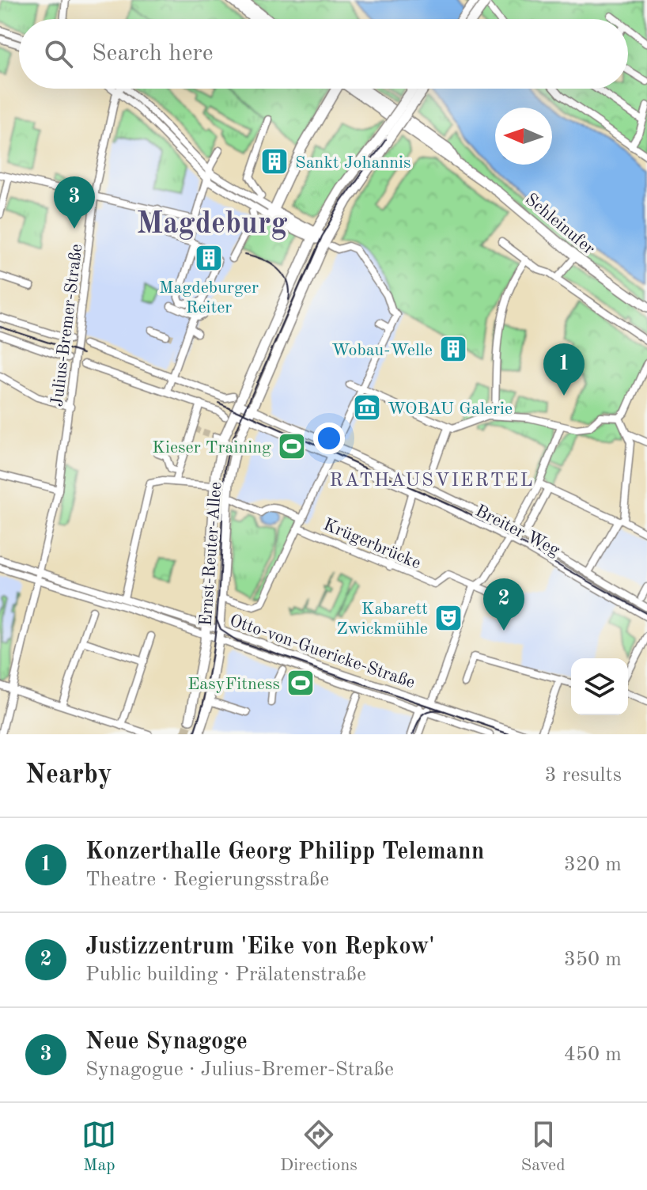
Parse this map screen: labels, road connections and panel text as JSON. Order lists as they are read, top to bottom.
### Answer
{
  "streets": {
    "main road": ["Schleinufer", "Ernst-Reuter-Allee"],
    "street": [
      "Julius-Bremer-Straße",
      "Breiter Weg",
      "Krügerbrücke",
      "Otto-von-Guericke-Straße"
    ]
  },
  "crossings": [
    ["Julius-Bremer-Straße", "Otto-von-Guericke-Straße"],
    ["Breiter Weg", "Ernst-Reuter-Allee"],
    ["Ernst-Reuter-Allee", "Otto-von-Guericke-Straße"]
  ],
  "districts": ["Magdeburg", "RATHAUSVIERTEL"],
  "places": {
    "building": ["Sankt Johannis", "Magdeburger Reiter", "Wobau-Welle"],
    "museum": ["WOBAU Galerie"],
    "sports": ["Kieser Training", "EasyFitness"],
    "theatre": ["Kabarett Zwickmühle"]
  },
  "north": "left",
  "page": {
    "search": "Search here",
    "pins": ["3", "1", "2"],
    "heading": ["Nearby", "3 results"],
    "list": [
      {
        "mark": "1",
        "name": "Konzerthalle Georg Philipp Telemann",
        "note": "Theatre · Regierungsstraße",
        "value": "320 m"
      },
      {
        "mark": "2",
        "name": "Justizzentrum 'Eike von Repkow'",
        "note": "Public building · Prälatenstraße",
        "value": "350 m"
      },
      {
        "mark": "3",
        "name": "Neue Synagoge",
        "note": "Synagogue · Julius-Bremer-Straße",
        "value": "450 m"
      }
    ],
    "nav": ["Map", "Directions", "Saved"]
  }
}
